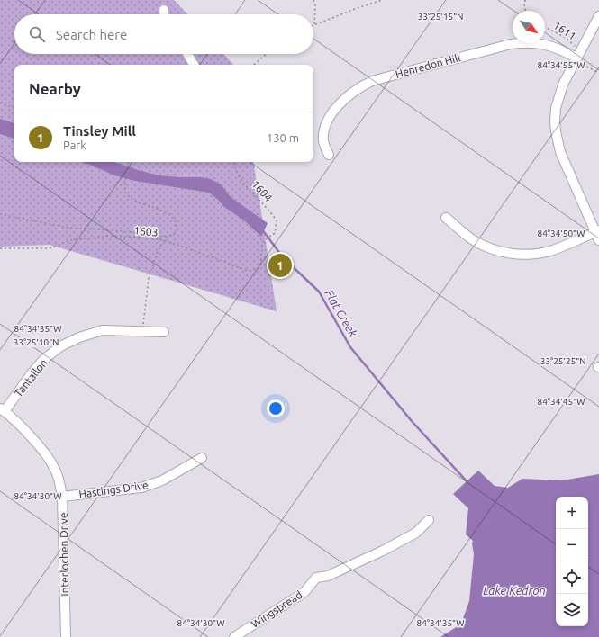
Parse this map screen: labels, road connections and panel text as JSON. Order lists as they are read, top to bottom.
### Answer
{
  "streets": {
    "street": [
      "Henredon Hill",
      "Tantallon",
      "Hastings Drive",
      "Interlochen Drive",
      "Wingspread"
    ],
    "path": ["1611", "1604", "1603"]
  },
  "crossings": [
    ["1611", "Henredon Hill"],
    ["1604", "1603"],
    ["Tantallon", "Interlochen Drive"],
    ["Hastings Drive", "Interlochen Drive"]
  ],
  "water": ["Flat Creek", "Lake Kedron"],
  "north": "bottom right",
  "page": {
    "search": "Search here",
    "heading": "Nearby",
    "list": [
      {
        "mark": "1",
        "name": "Tinsley Mill",
        "note": "Park",
        "value": "130 m"
      }
    ],
    "pins": "1",
    "map_buttons": ["+", "−"]
  },
  "coordinates": [
    "33°25'15\"N",
    "84°34'55\"W",
    "84°34'50\"W",
    "84°34'35\"W",
    "33°25'10\"N",
    "33°25'25\"N",
    "84°34'45\"W",
    "84°34'30\"W"
  ]
}
